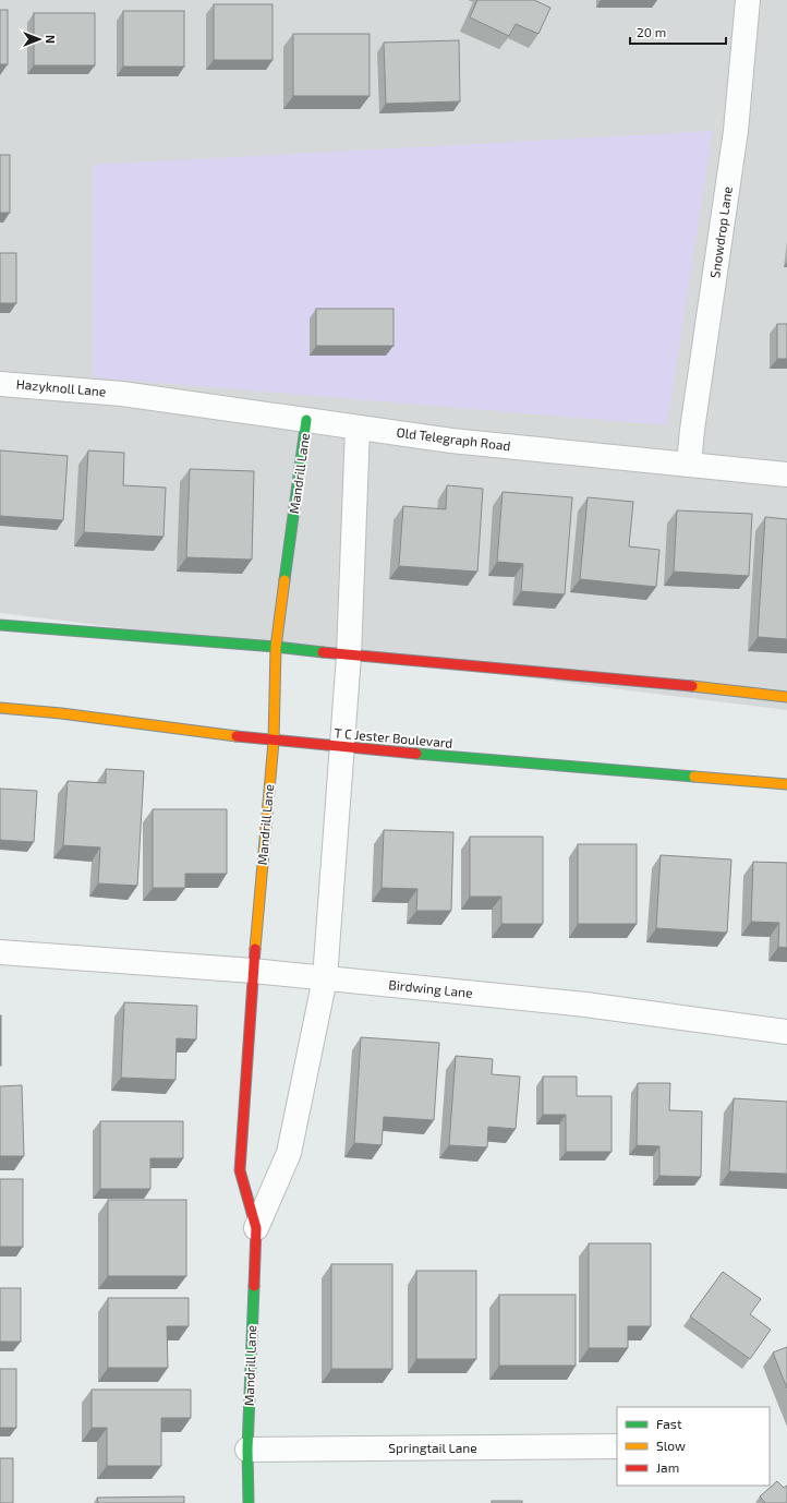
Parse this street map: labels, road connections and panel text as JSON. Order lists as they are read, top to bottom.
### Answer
{
  "streets": {
    "main road": ["Mandrill Lane", "T C Jester Boulevard"],
    "street": [
      "Snowdrop Lane",
      "Hazyknoll Lane",
      "Old Telegraph Road",
      "Birdwing Lane",
      "Springtail Lane"
    ]
  },
  "crossings": [
    ["Snowdrop Lane", "Old Telegraph Road"],
    ["Hazyknoll Lane", "Old Telegraph Road"],
    ["Old Telegraph Road", "Mandrill Lane"],
    ["Mandrill Lane", "T C Jester Boulevard"],
    ["Mandrill Lane", "Birdwing Lane"],
    ["Mandrill Lane", "Springtail Lane"]
  ],
  "legend": ["Fast", "Slow", "Jam"],
  "scale_bar": "20 m",
  "north": "right"
}
